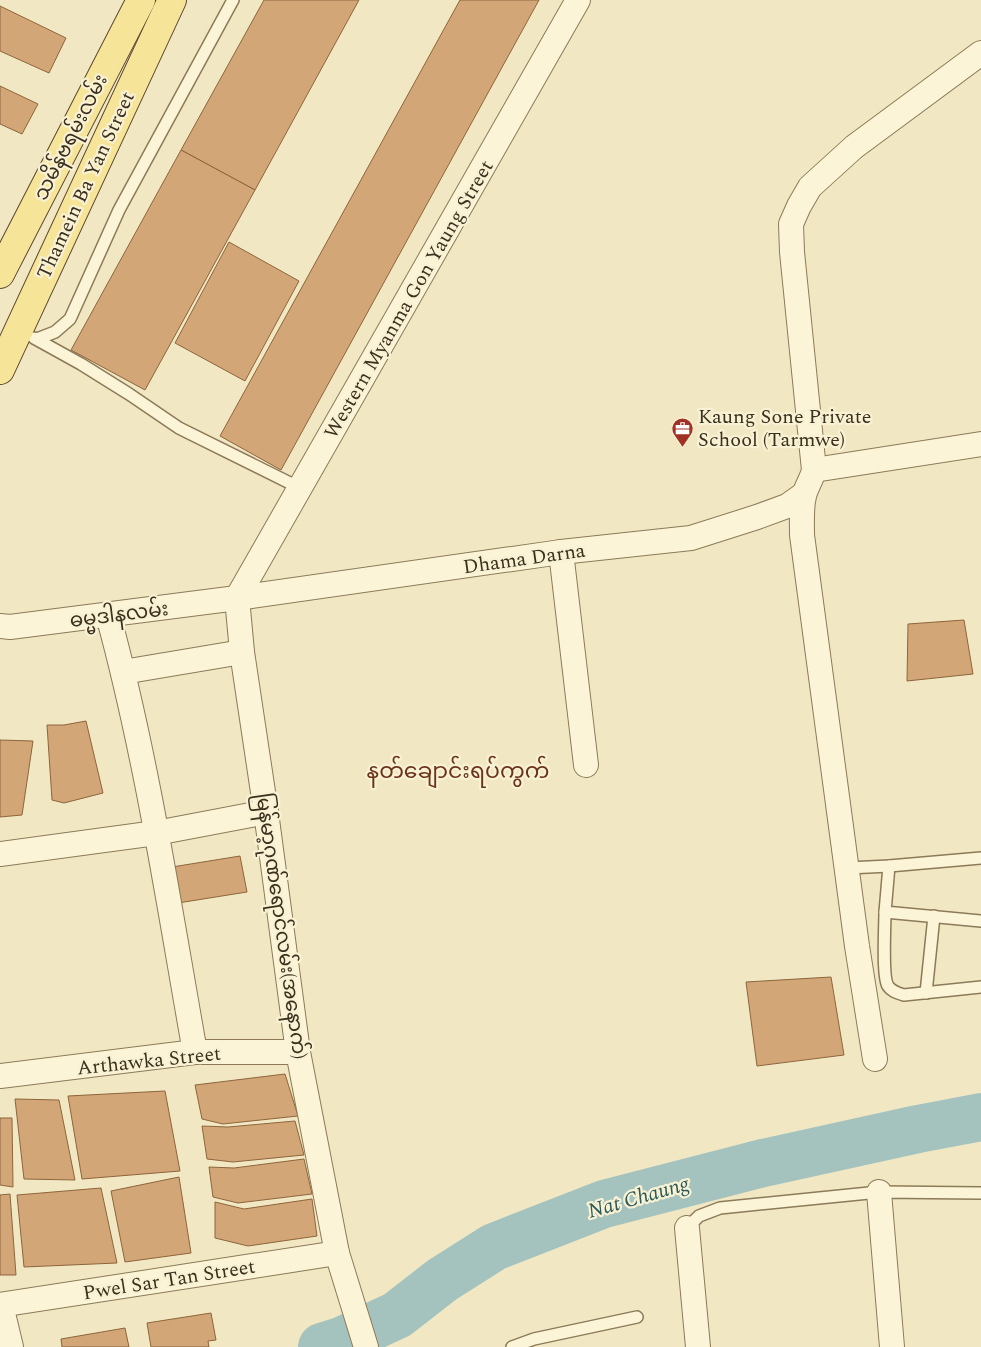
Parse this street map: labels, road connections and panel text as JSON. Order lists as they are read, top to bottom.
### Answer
{
  "streets": {
    "main road": ["သမိန်ဗရမ်းလမ်း", "Thamein Ba Yan Street"],
    "street": [
      "Western Myanma Gon Yaung Street",
      "Dhama Darna",
      "ဓမ္မဒါနလမ်း",
      "မြန်မာ့ဂုဏ်ရောင်လမ်း(အနောက်)",
      "Arthawka Street",
      "Pwel Sar Tan Street"
    ]
  },
  "crossings": [
    ["Western Myanma Gon Yaung Street", "Dhama Darna"],
    ["Western Myanma Gon Yaung Street", "ဓမ္မဒါနလမ်း"],
    ["Western Myanma Gon Yaung Street", "မြန်မာ့ဂုဏ်ရောင်လမ်း(အနောက်)"],
    ["Dhama Darna", "ဓမ္မဒါနလမ်း"],
    ["Dhama Darna", "မြန်မာ့ဂုဏ်ရောင်လမ်း(အနောက်)"],
    ["ဓမ္မဒါနလမ်း", "မြန်မာ့ဂုဏ်ရောင်လမ်း(အနောက်)"],
    ["မြန်မာ့ဂုဏ်ရောင်လမ်း(အနောက်)", "Arthawka Street"],
    ["မြန်မာ့ဂုဏ်ရောင်လမ်း(အနောက်)", "Pwel Sar Tan Street"]
  ],
  "districts": ["နတ်ချောင်းရပ်ကွက်"],
  "water": ["Nat Chaung"],
  "places": {
    "office": ["Kaung Sone Private School (Tarmwe)"]
  }
}
